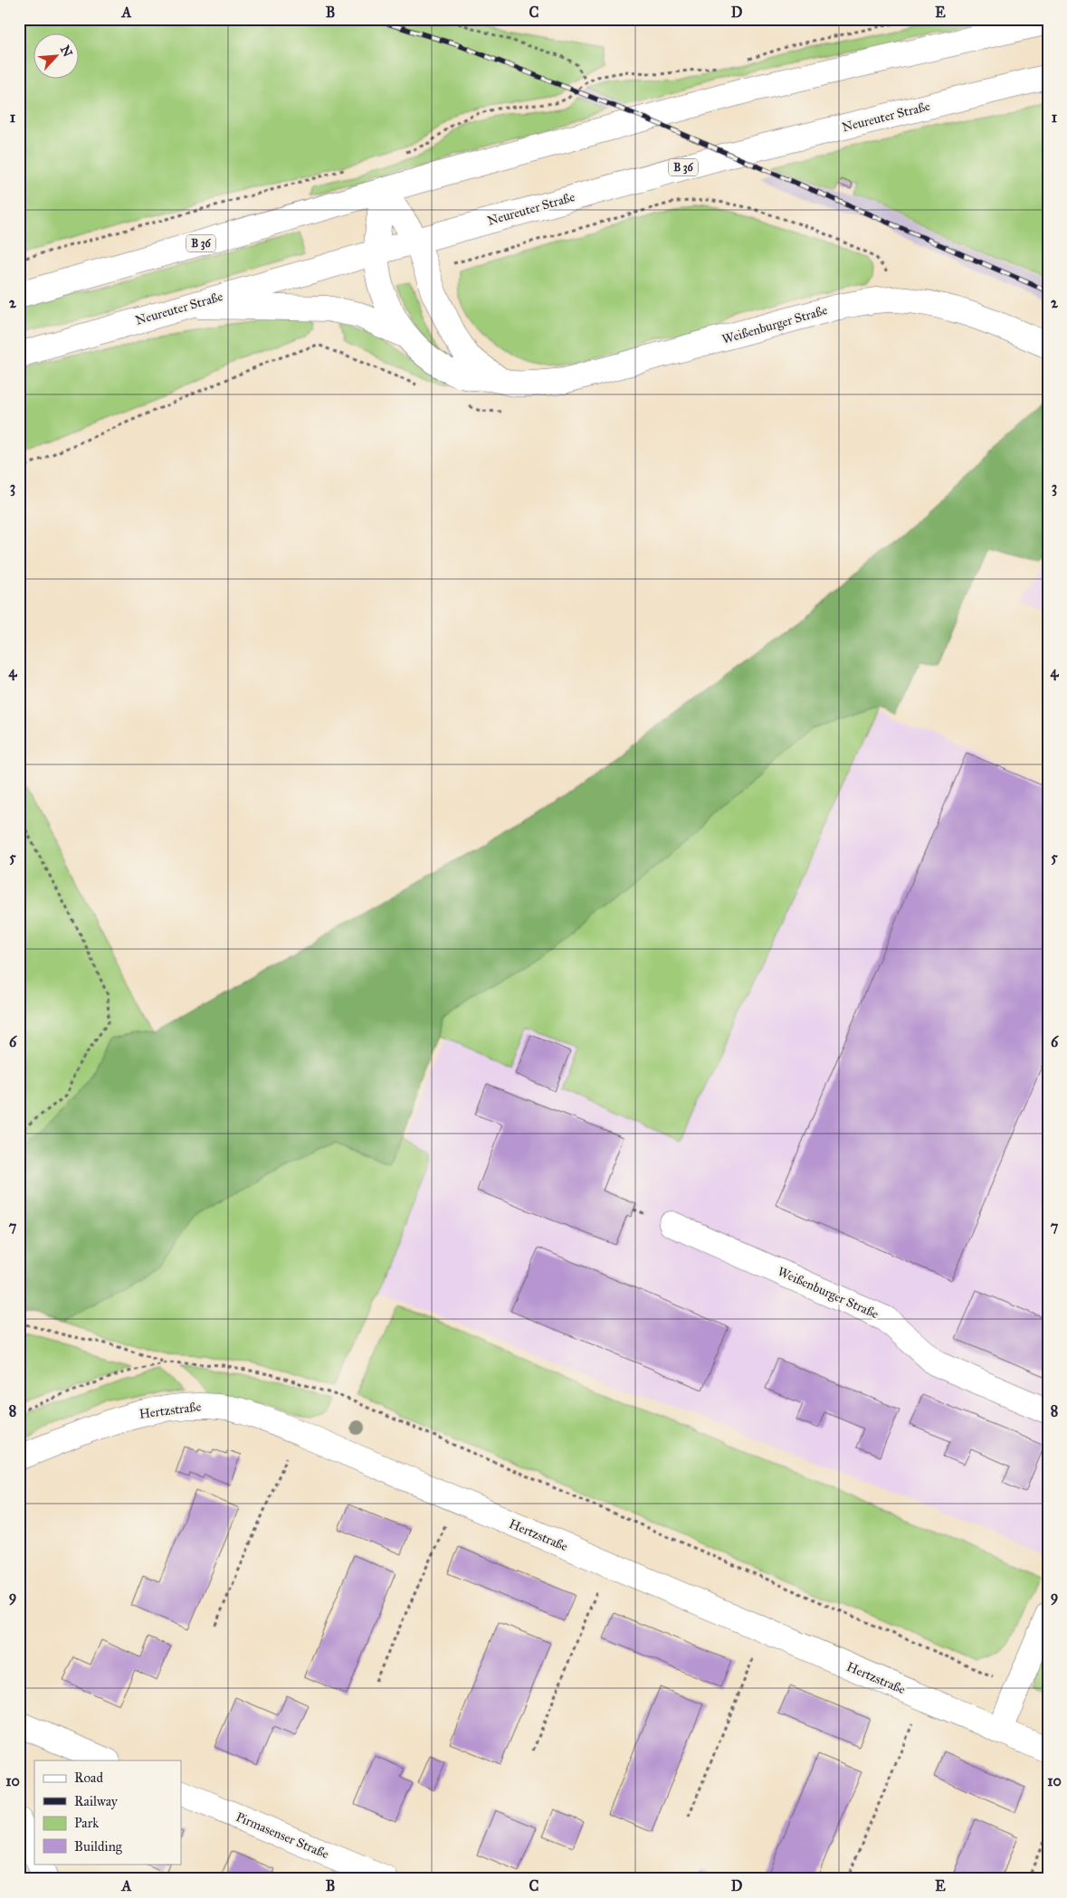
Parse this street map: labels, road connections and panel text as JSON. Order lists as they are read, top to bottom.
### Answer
{
  "streets": {
    "main road": [
      "Neureuter Straße",
      "B 36",
      "Weißenburger Straße",
      "Hertzstraße",
      "Pirmasenser Straße"
    ]
  },
  "crossings": [
    ["Neureuter Straße", "Weißenburger Straße"],
    ["B 36", "Weißenburger Straße"]
  ],
  "legend": [
    "Road",
    "Railway",
    "Park",
    "Building"
  ],
  "north": "top right",
  "grid": {
    "columns": [
      "A",
      "B",
      "C",
      "D",
      "E"
    ],
    "rows": [
      "1",
      "2",
      "3",
      "4",
      "5",
      "6",
      "7",
      "8",
      "9",
      "10"
    ]
  }
}
